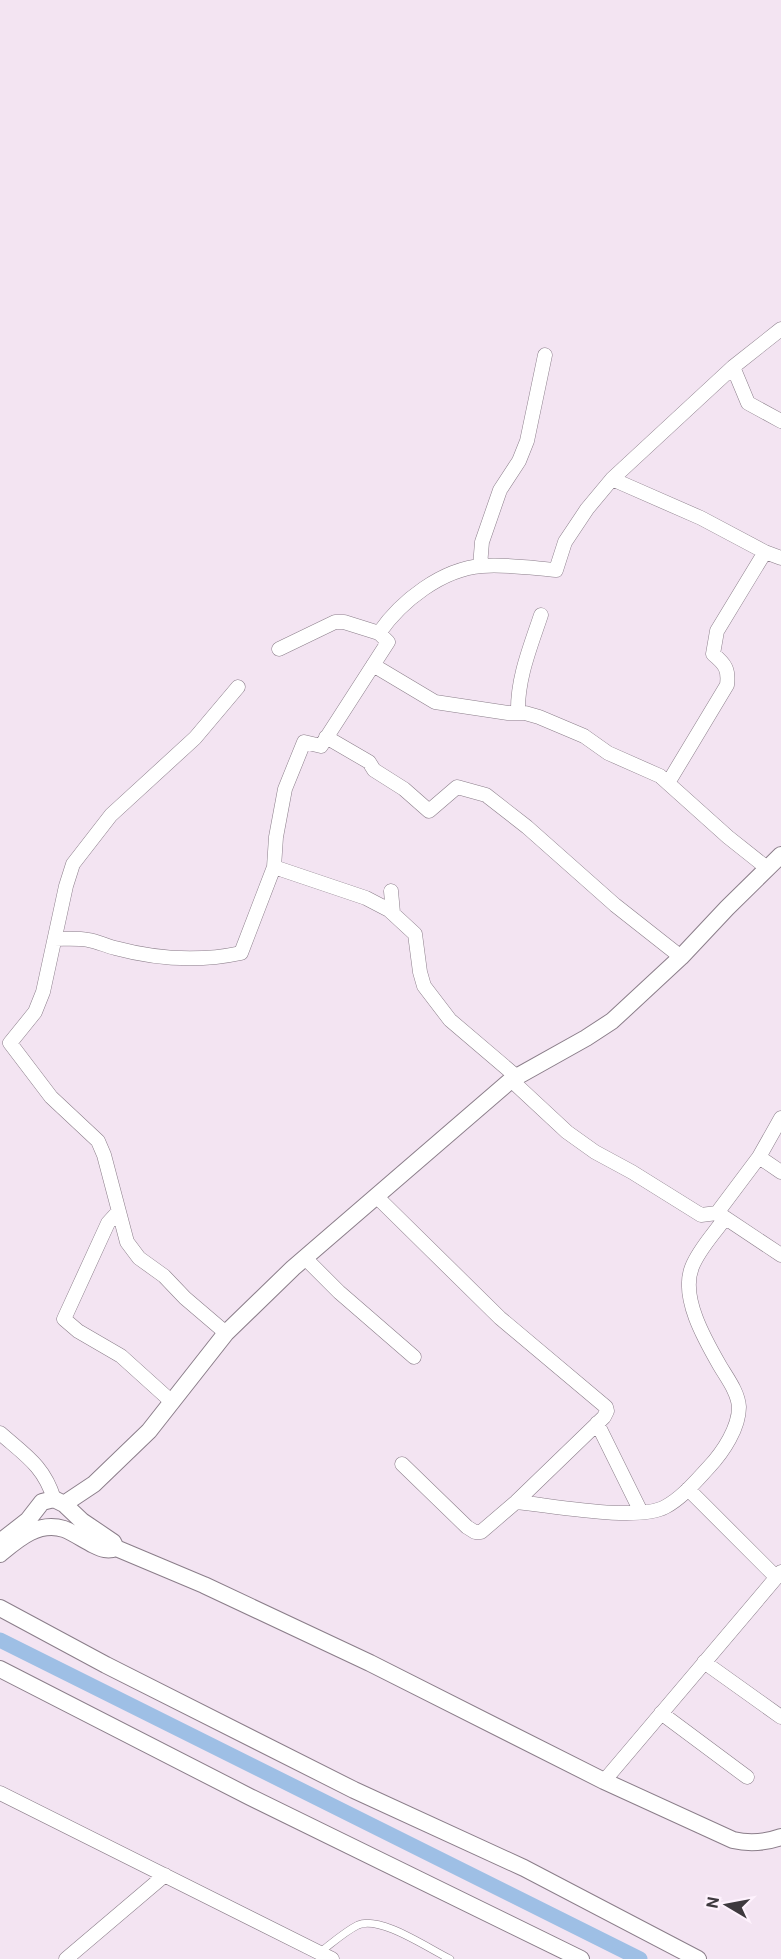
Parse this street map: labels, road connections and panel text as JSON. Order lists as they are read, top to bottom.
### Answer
{
  "north": "left"
}
